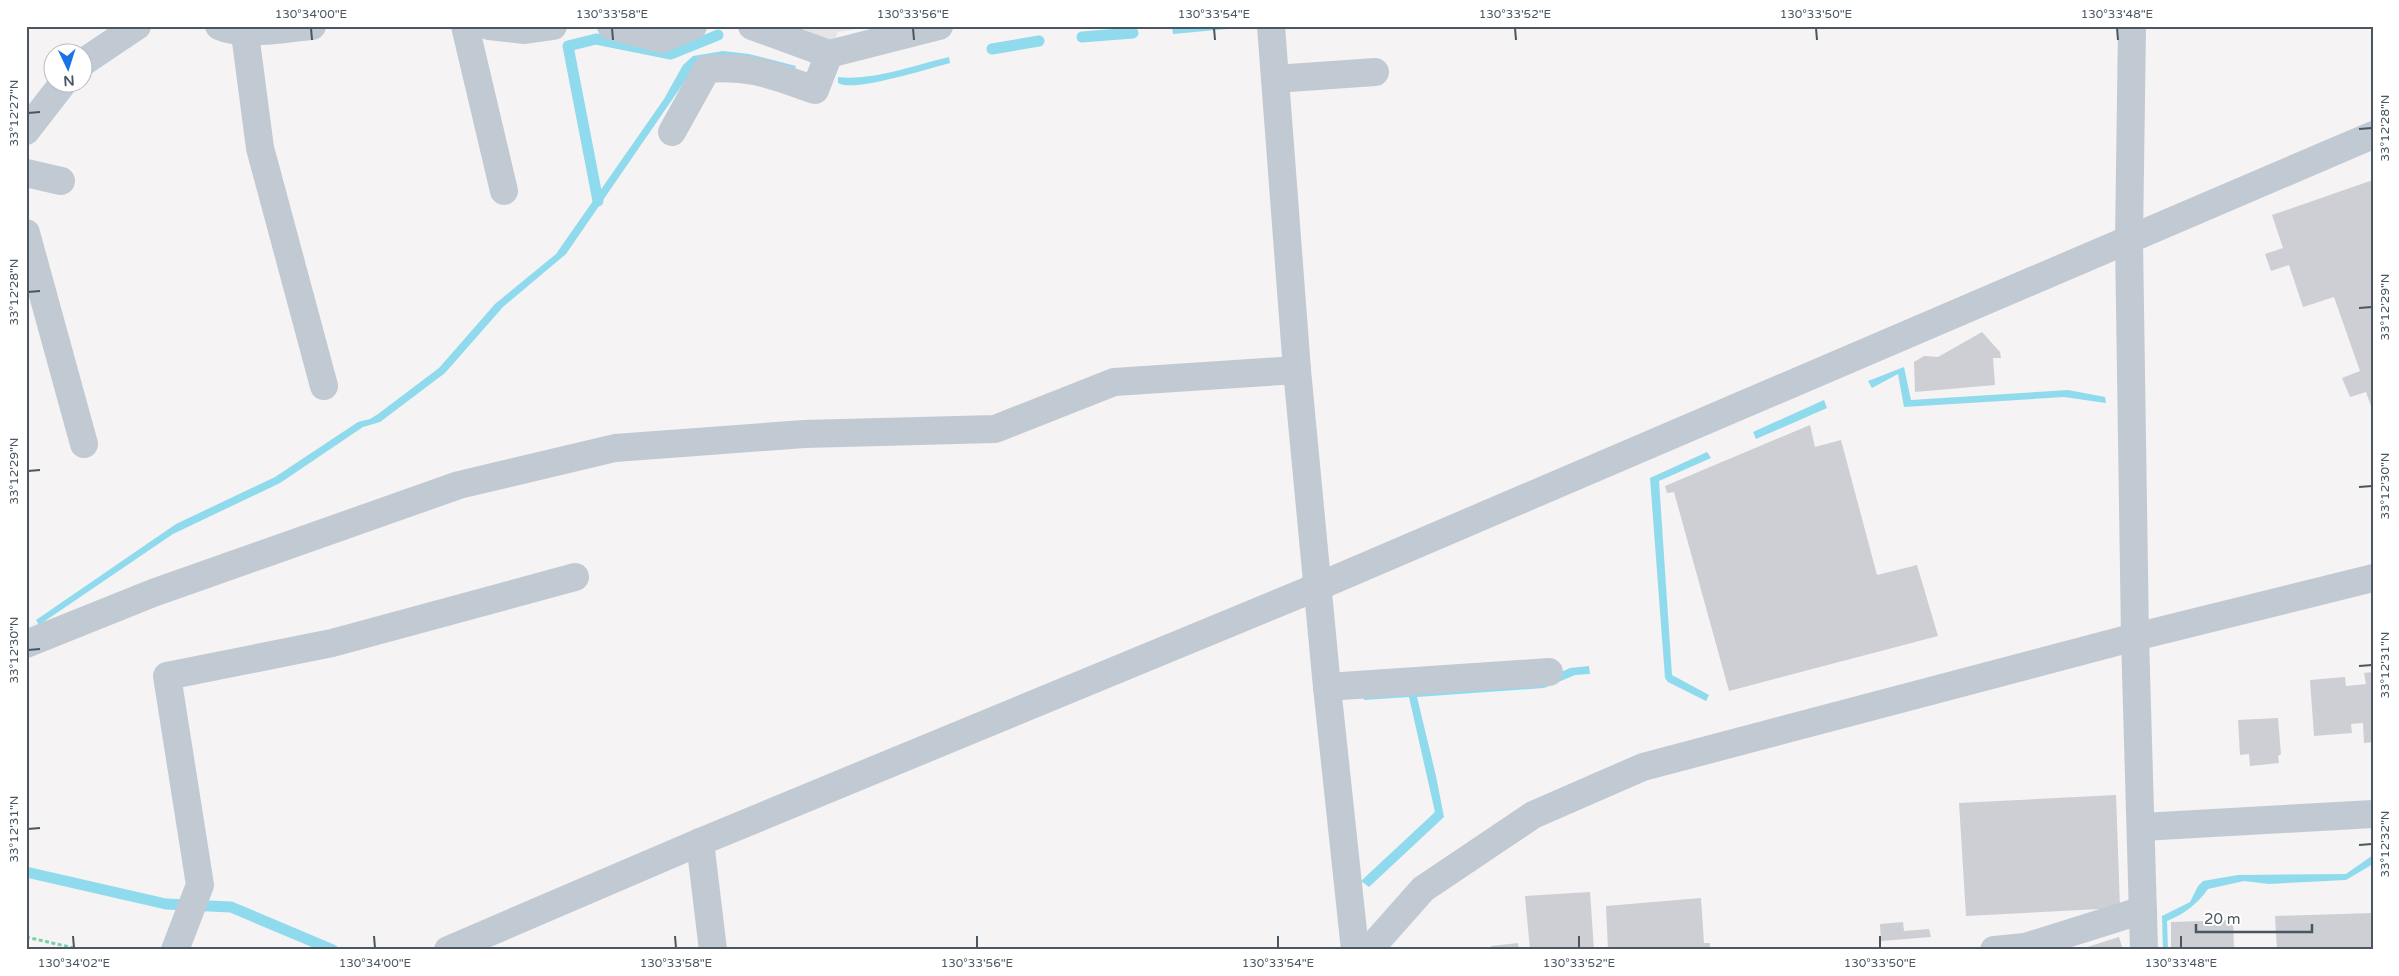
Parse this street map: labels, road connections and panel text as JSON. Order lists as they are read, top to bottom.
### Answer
{
  "scale_bar": "20 m",
  "north": "bottom",
  "coordinates": [
    "130°34'00\"E",
    "130°33'58\"E",
    "130°33'56\"E",
    "130°33'54\"E",
    "130°33'52\"E",
    "130°33'50\"E",
    "130°33'48\"E",
    "33°12'27\"N",
    "33°12'28\"N",
    "33°12'29\"N",
    "33°12'30\"N",
    "33°12'31\"N",
    "33°12'32\"N",
    "130°34'02\"E"
  ]
}
